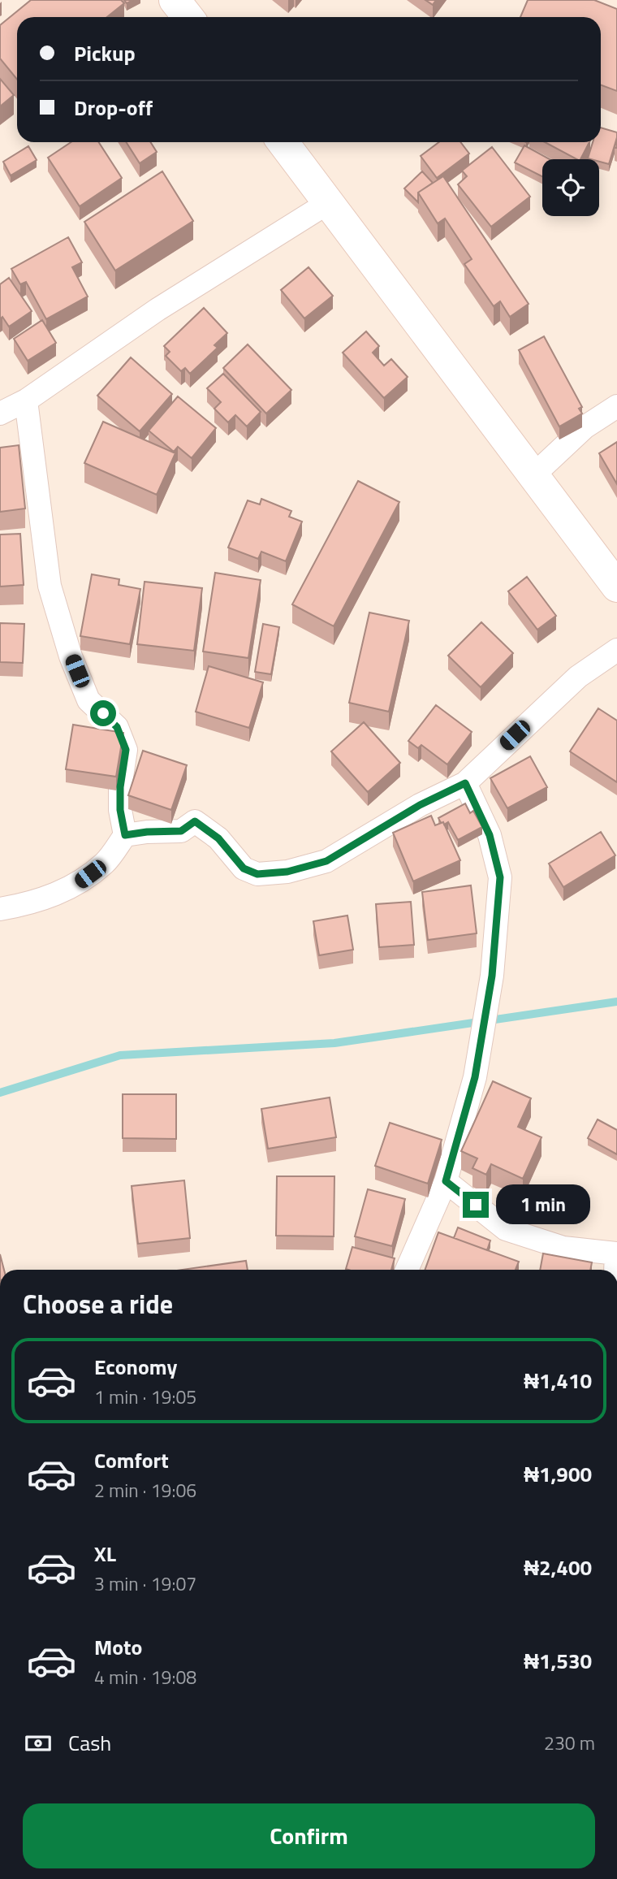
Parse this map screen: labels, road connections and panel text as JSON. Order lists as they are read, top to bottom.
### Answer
{
  "page": {
    "banner": ["Pickup", "Drop-off"],
    "bubble": "1 min",
    "heading": "Choose a ride",
    "list": [
      {
        "name": "Economy",
        "note": "1 min · 19:05",
        "value": "₦1,410"
      },
      {
        "name": "Comfort",
        "note": "2 min · 19:06",
        "value": "₦1,900"
      },
      {
        "name": "XL",
        "note": "3 min · 19:07",
        "value": "₦2,400"
      },
      {
        "name": "Moto",
        "note": "4 min · 19:08",
        "value": "₦1,530"
      }
    ],
    "pay": ["Cash", "230 m"],
    "buttons": "Confirm"
  }
}
